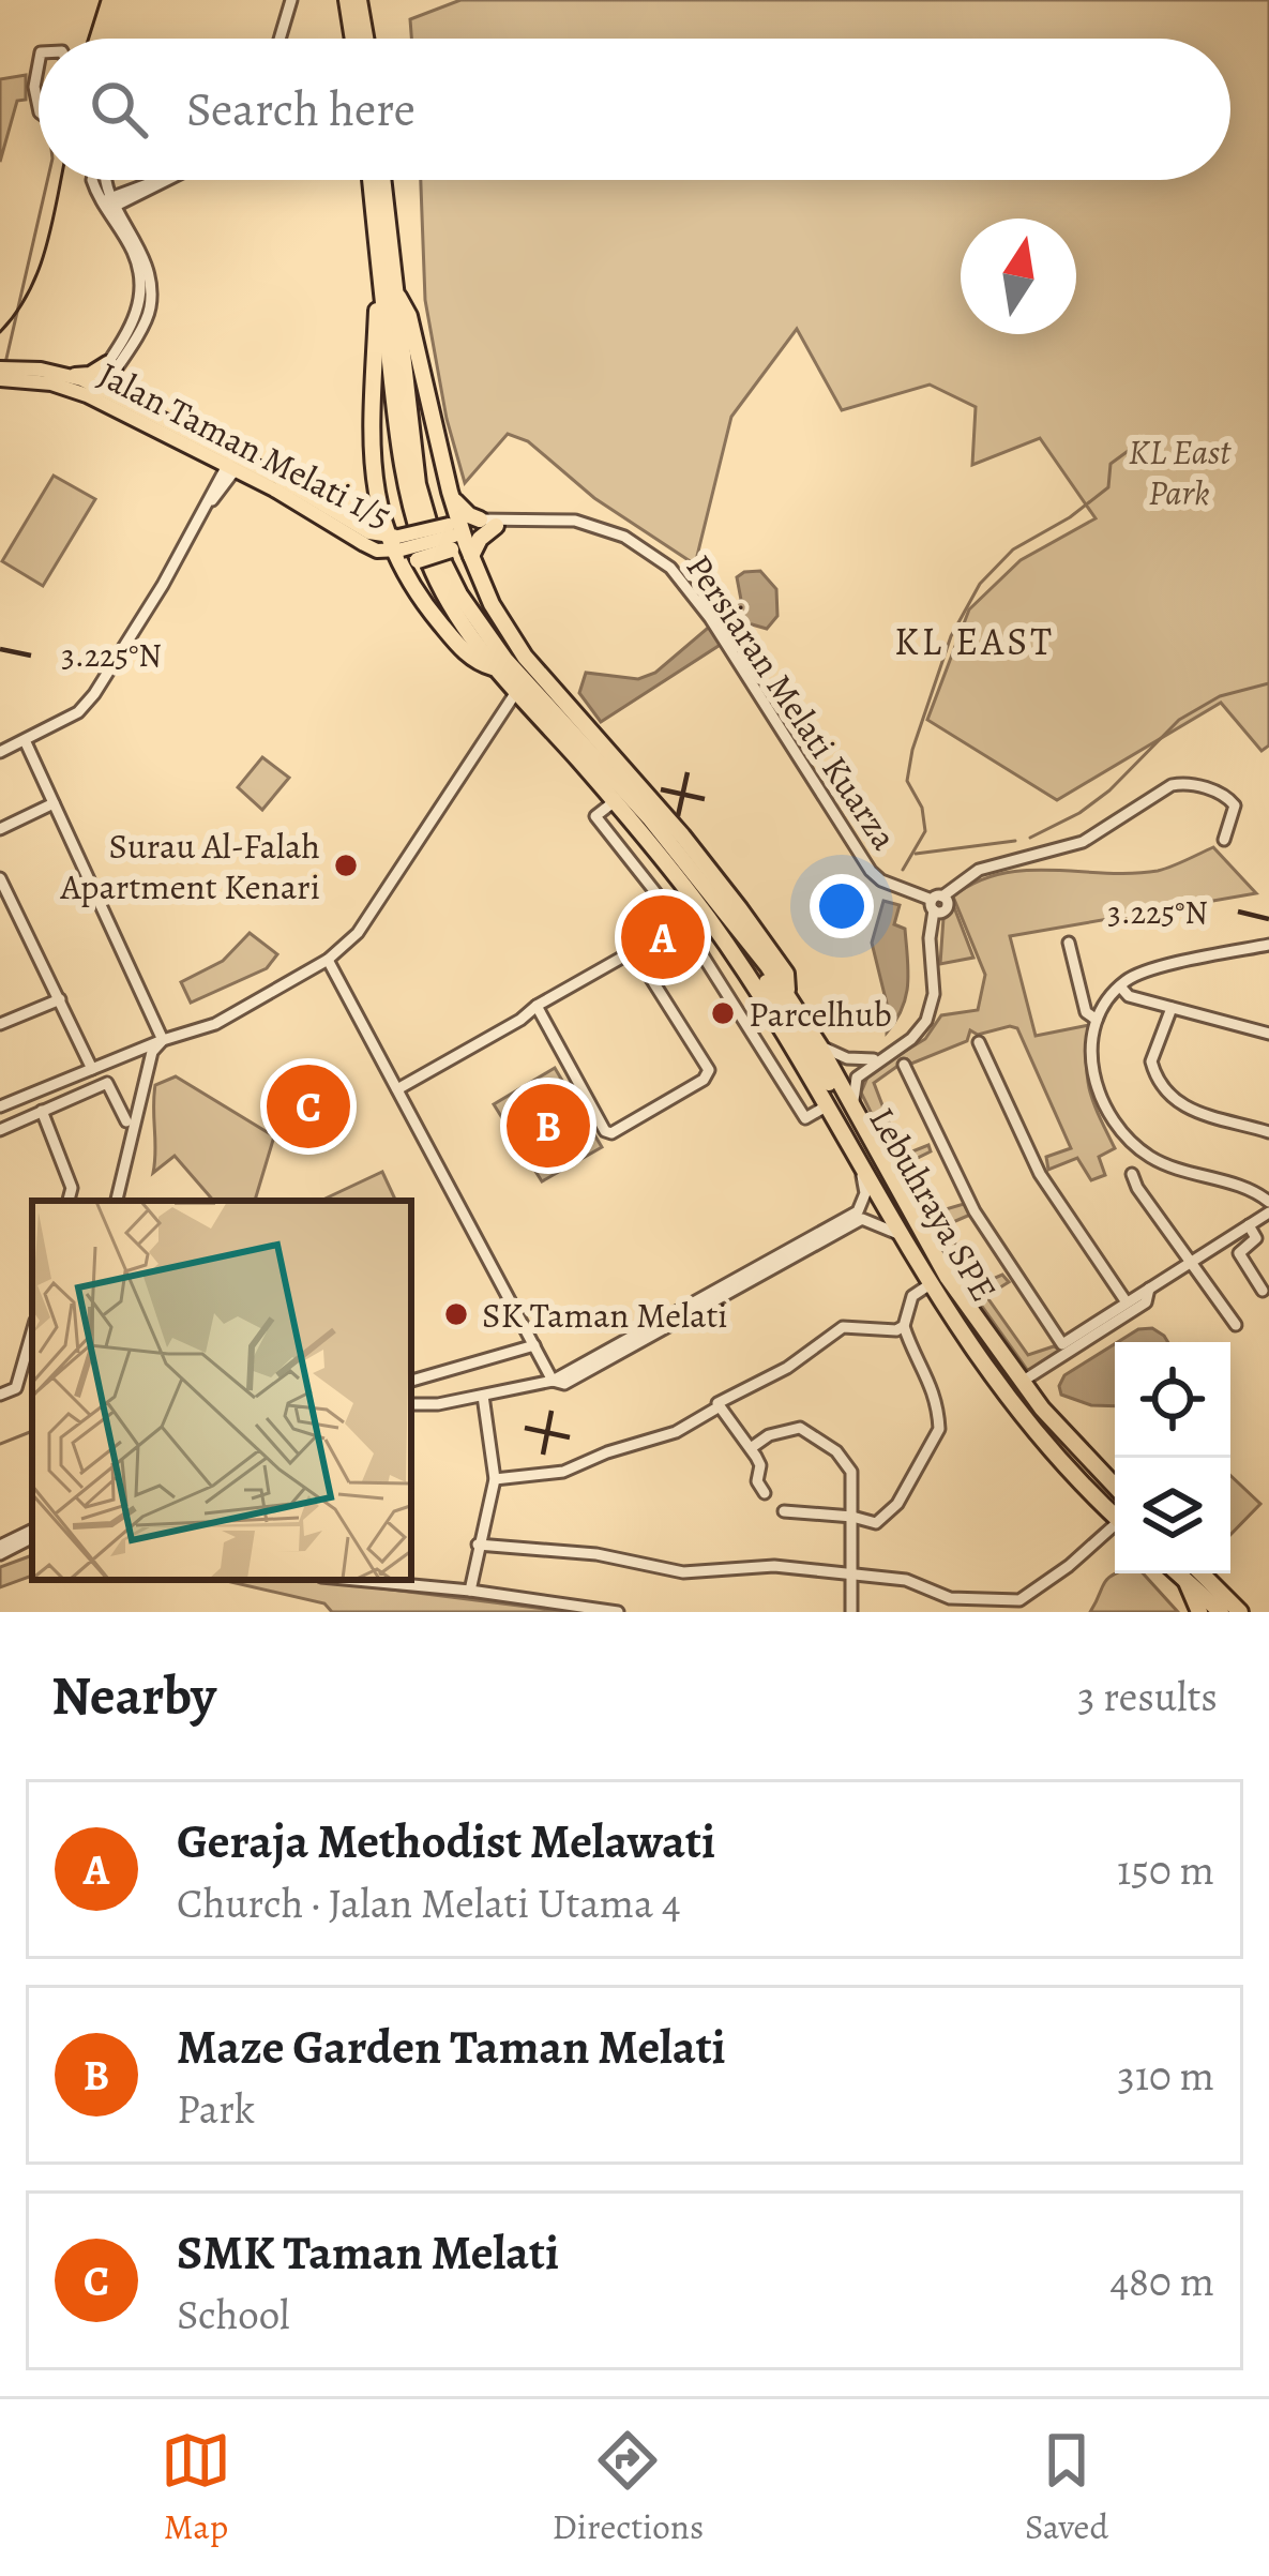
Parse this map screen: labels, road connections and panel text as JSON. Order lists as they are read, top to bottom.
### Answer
{
  "streets": {
    "highway": ["Lebuhraya SPE"],
    "main road": ["Jalan Taman Melati 1/5"],
    "street": ["Persiaran Melati Kuarza"]
  },
  "crossings": [
    ["Jalan Taman Melati 1/5", "Persiaran Melati Kuarza"]
  ],
  "districts": ["KL EAST"],
  "parks": ["KL East Park"],
  "places": ["Surau Al-Falah Apartment Kenari", "Parcelhub", "SK Taman Melati"],
  "north": "top",
  "page": {
    "search": "Search here",
    "pins": ["A", "C", "B"],
    "heading": ["Nearby", "3 results"],
    "list": [
      {
        "mark": "A",
        "name": "Geraja Methodist Melawati",
        "note": "Church · Jalan Melati Utama 4",
        "value": "150 m"
      },
      {
        "mark": "B",
        "name": "Maze Garden Taman Melati",
        "note": "Park",
        "value": "310 m"
      },
      {
        "mark": "C",
        "name": "SMK Taman Melati",
        "note": "School",
        "value": "480 m"
      }
    ],
    "nav": ["Map", "Directions", "Saved"]
  },
  "coordinates": ["3.225°N"]
}
